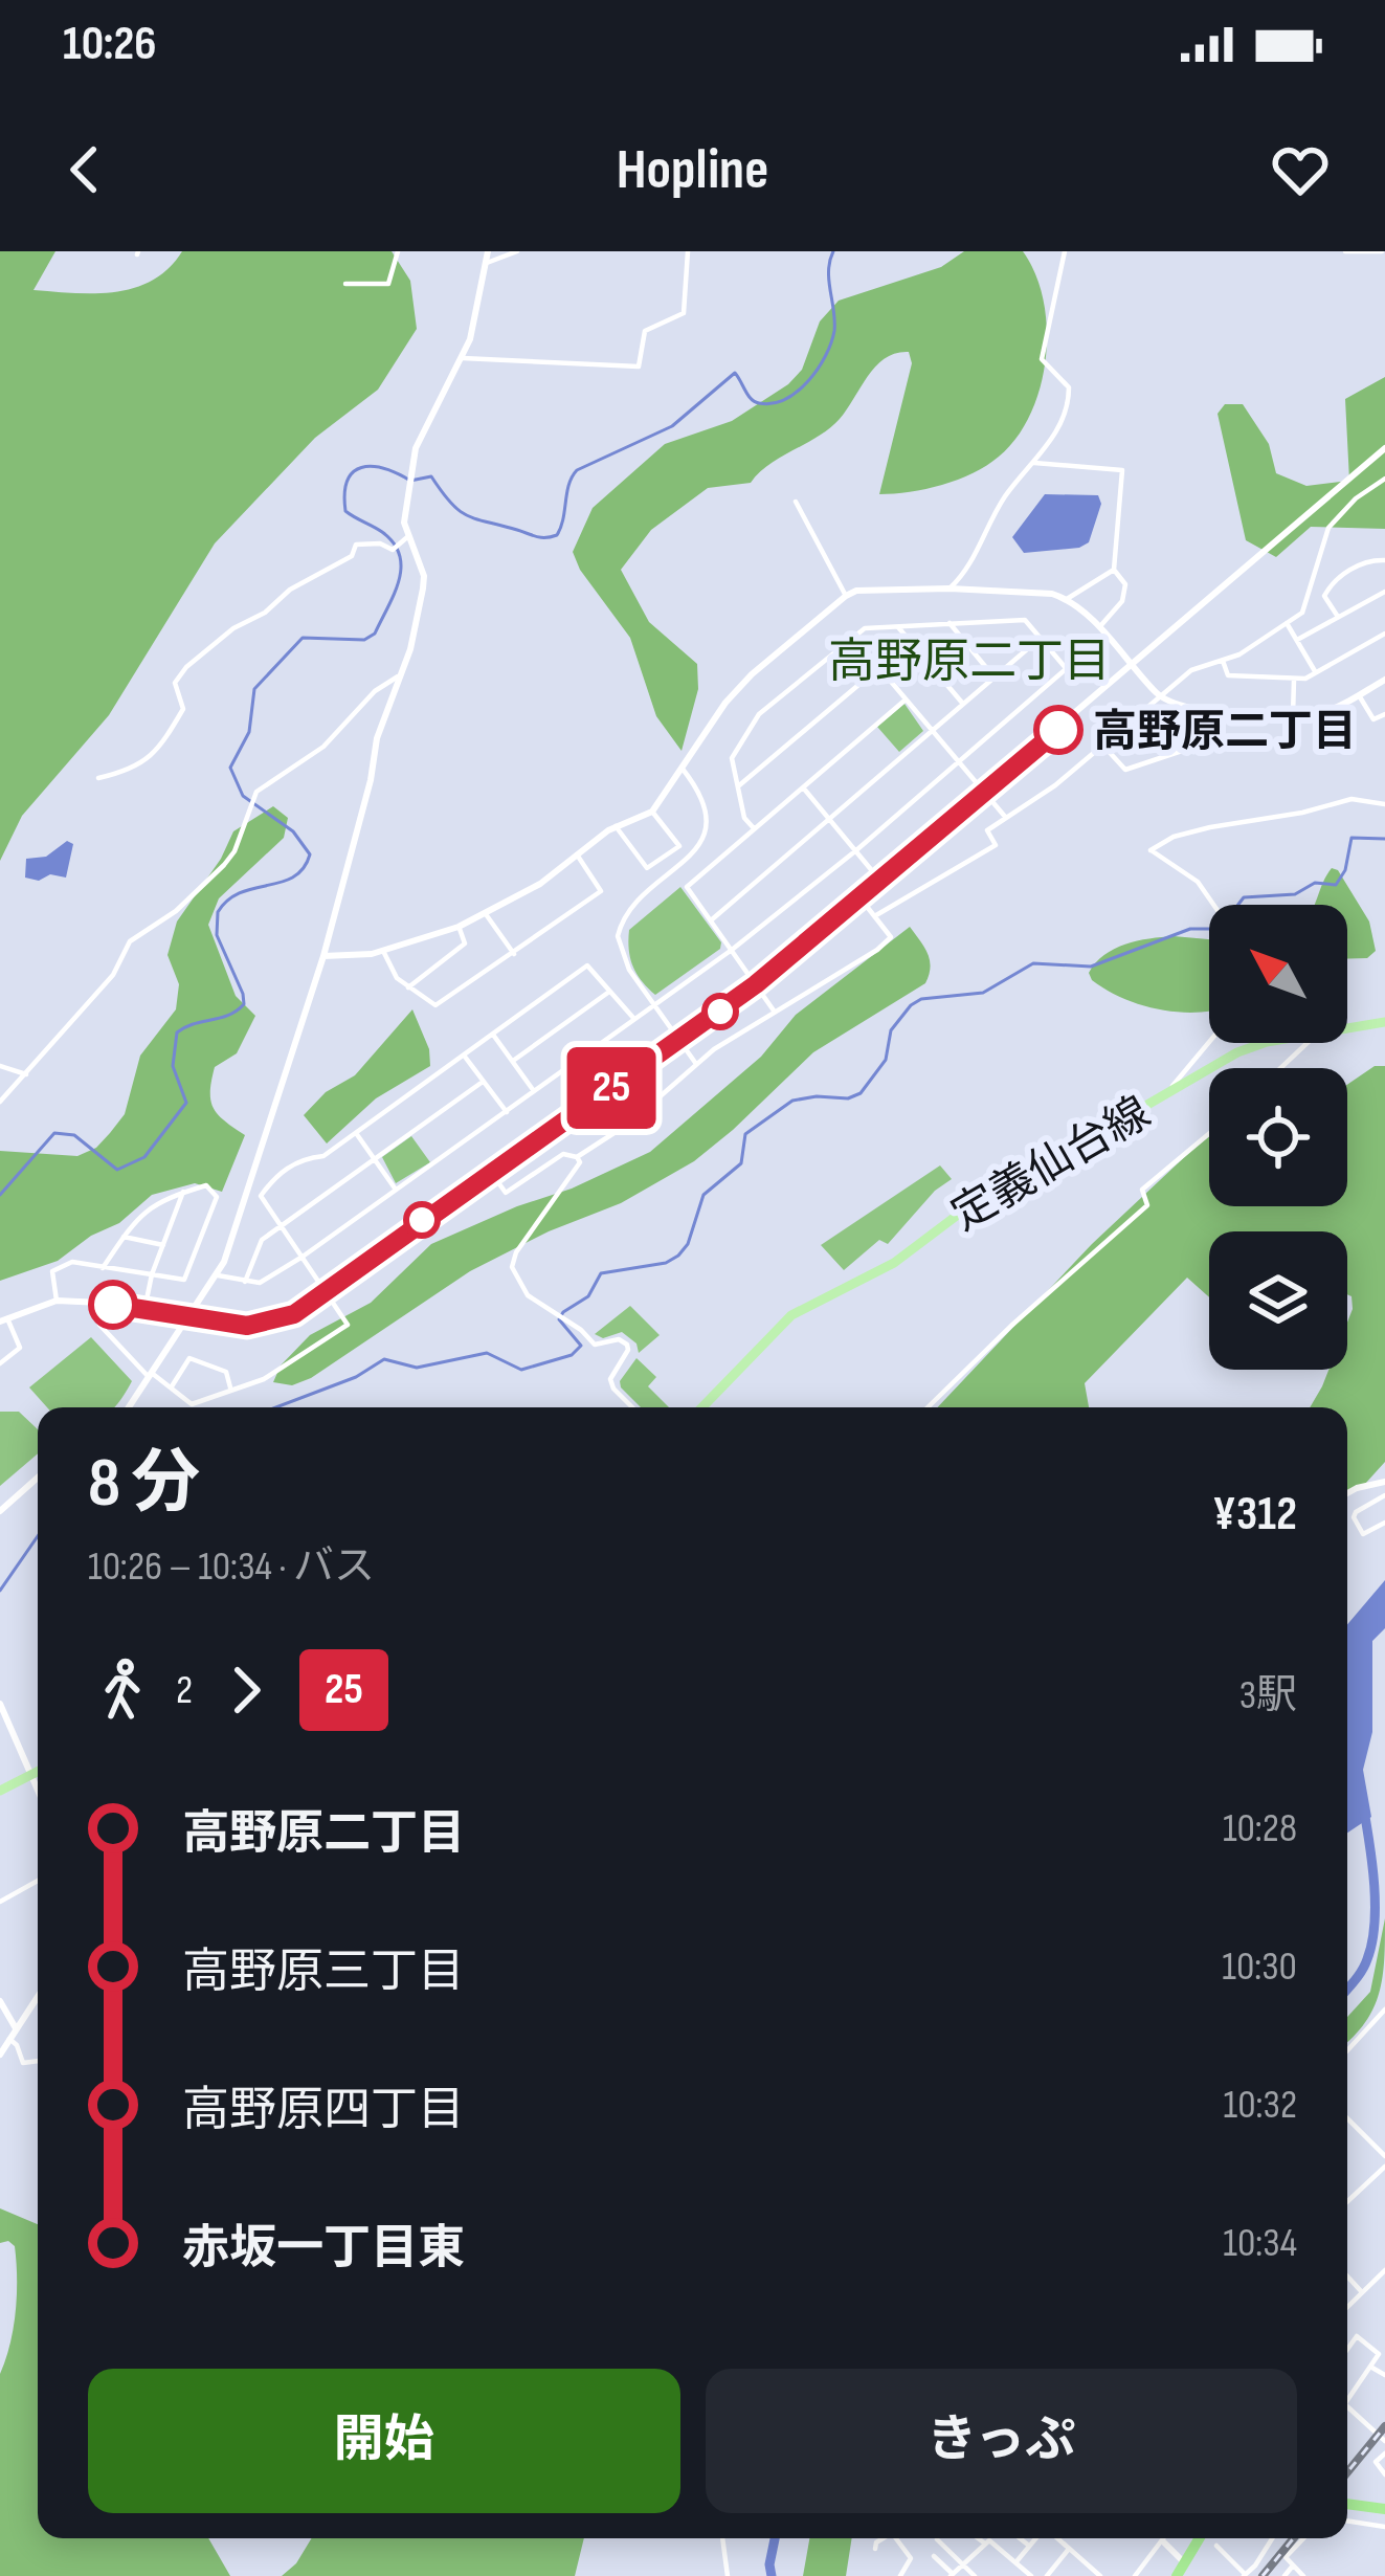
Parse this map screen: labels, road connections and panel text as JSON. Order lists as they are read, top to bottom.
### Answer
{
  "streets": {
    "main road": ["定義仙台線"]
  },
  "districts": ["高野原二丁目"],
  "places": ["高野原二丁目"],
  "lines": ["bus line 25"],
  "north": "top left",
  "page": {
    "status": "10:26",
    "header": "Hopline",
    "on_map": "25",
    "heading": ["8 分", "10:26 – 10:34 · バス", "¥312"],
    "legs": ["2", "25", "3駅"],
    "list": [
      {
        "name": "高野原二丁目",
        "value": "10:28"
      },
      {
        "name": "高野原三丁目",
        "value": "10:30"
      },
      {
        "name": "高野原四丁目",
        "value": "10:32"
      },
      {
        "name": "赤坂一丁目東",
        "value": "10:34"
      }
    ],
    "buttons": ["開始", "きっぷ"]
  }
}
